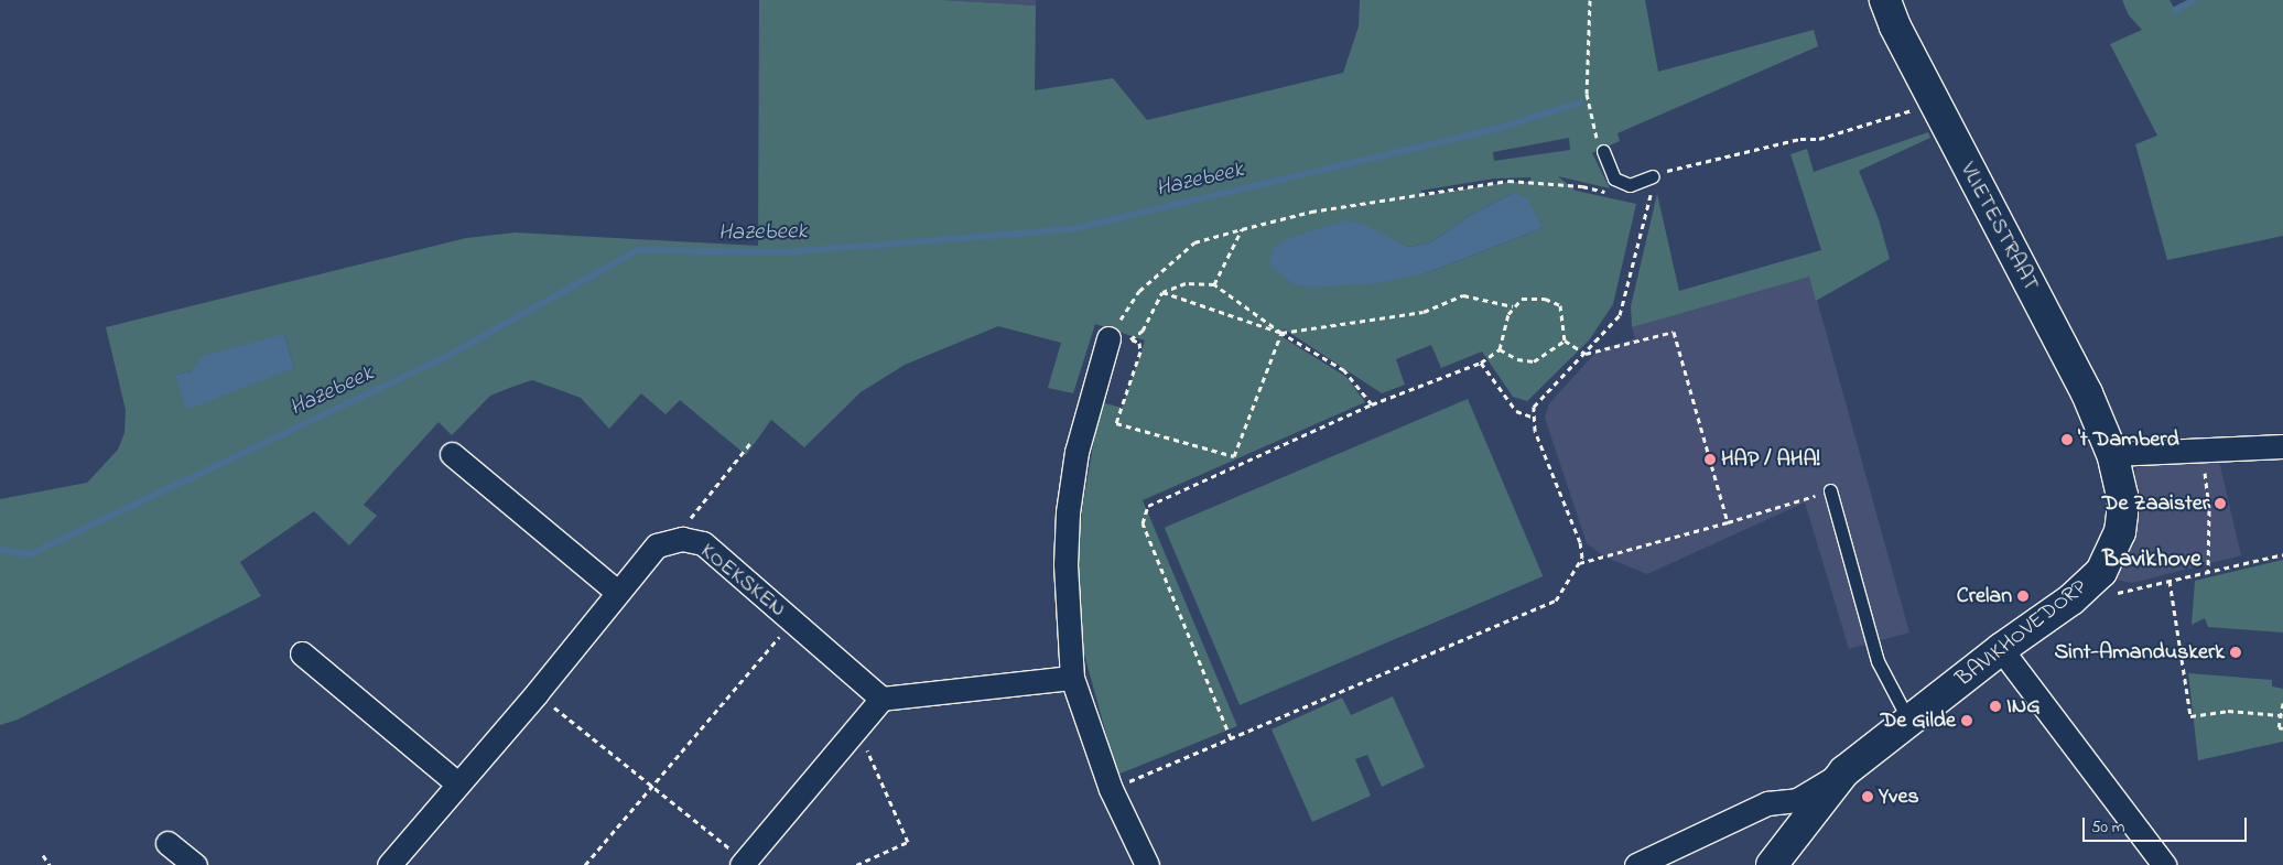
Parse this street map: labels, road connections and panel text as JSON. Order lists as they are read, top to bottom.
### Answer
{
  "streets": {
    "street": ["VLIETESTRAAT", "KOEKSKEN", "BAVIKHOVEDORP"]
  },
  "crossings": [
    ["VLIETESTRAAT", "BAVIKHOVEDORP"]
  ],
  "districts": ["Bavikhove"],
  "water": ["Hazebeek"],
  "places": [
    "'t Damberd",
    "HAP / AHA!",
    "De Zaaister",
    "Crelan",
    "Sint-Amanduskerk",
    "ING",
    "De Gilde",
    "Yves"
  ],
  "scale_bar": "50 m"
}
